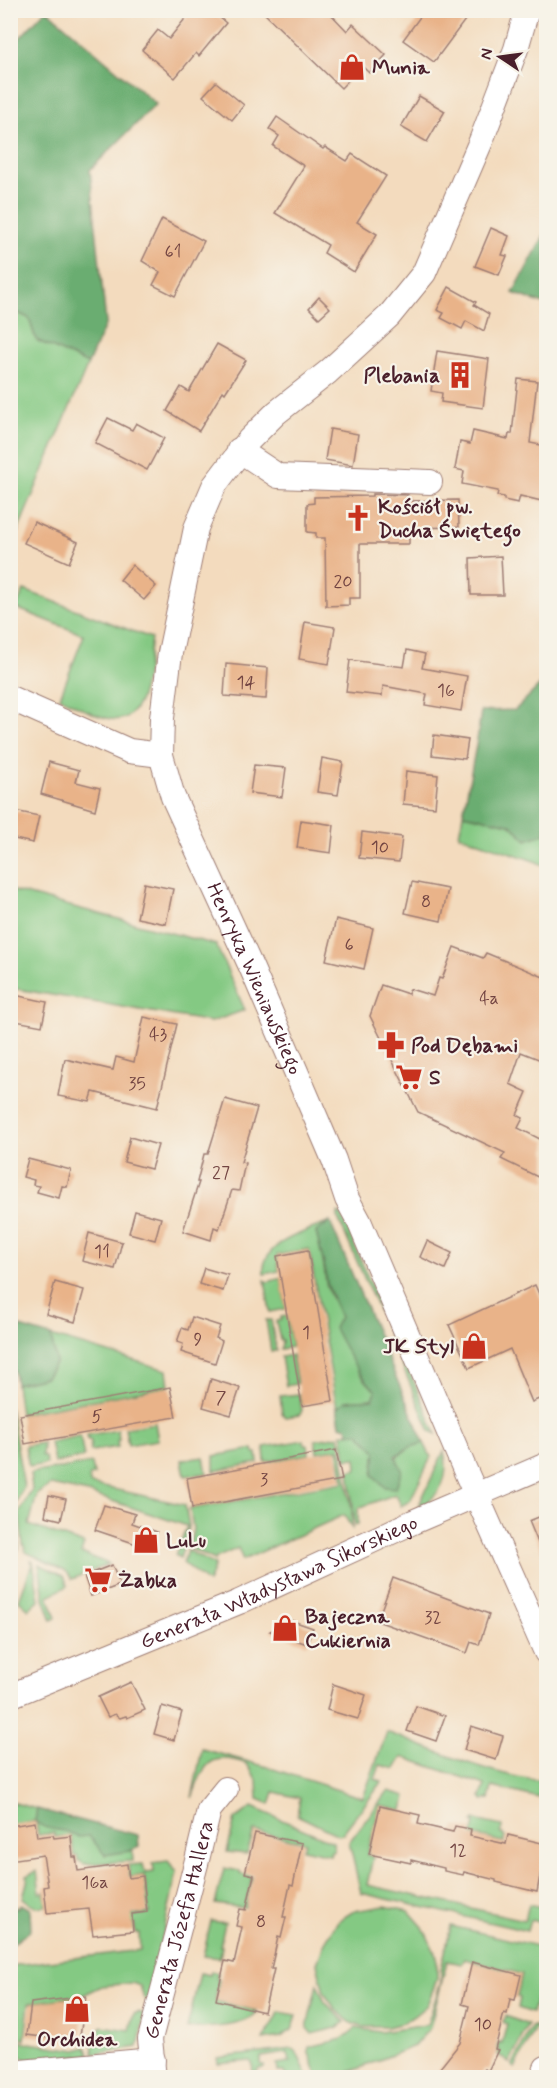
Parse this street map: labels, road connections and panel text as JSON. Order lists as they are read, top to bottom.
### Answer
{
  "streets": {
    "street": ["Henryka Wieniawskiego", "Generała Władysława Sikorskiego", "Generała Józefa Hallera"]
  },
  "crossings": [
    ["Henryka Wieniawskiego", "Generała Władysława Sikorskiego"]
  ],
  "places": {
    "shop": [
      "Munia",
      "JK Styl",
      "LuLu",
      "Bajeczna Cukiernia",
      "Orchidea"
    ],
    "building": ["Plebania"],
    "church": ["Kościół pw. Ducha Świętego"],
    "pharmacy": ["Pod Dębami"],
    "supermarket": ["S", "Żabka"]
  },
  "house_numbers": [
    "61",
    "20",
    "14",
    "16",
    "10",
    "8",
    "6",
    "4a",
    "43",
    "35",
    "27",
    "11",
    "1",
    "9",
    "7",
    "5",
    "3",
    "32",
    "12",
    "16a",
    "8",
    "10"
  ],
  "north": "left"
}
